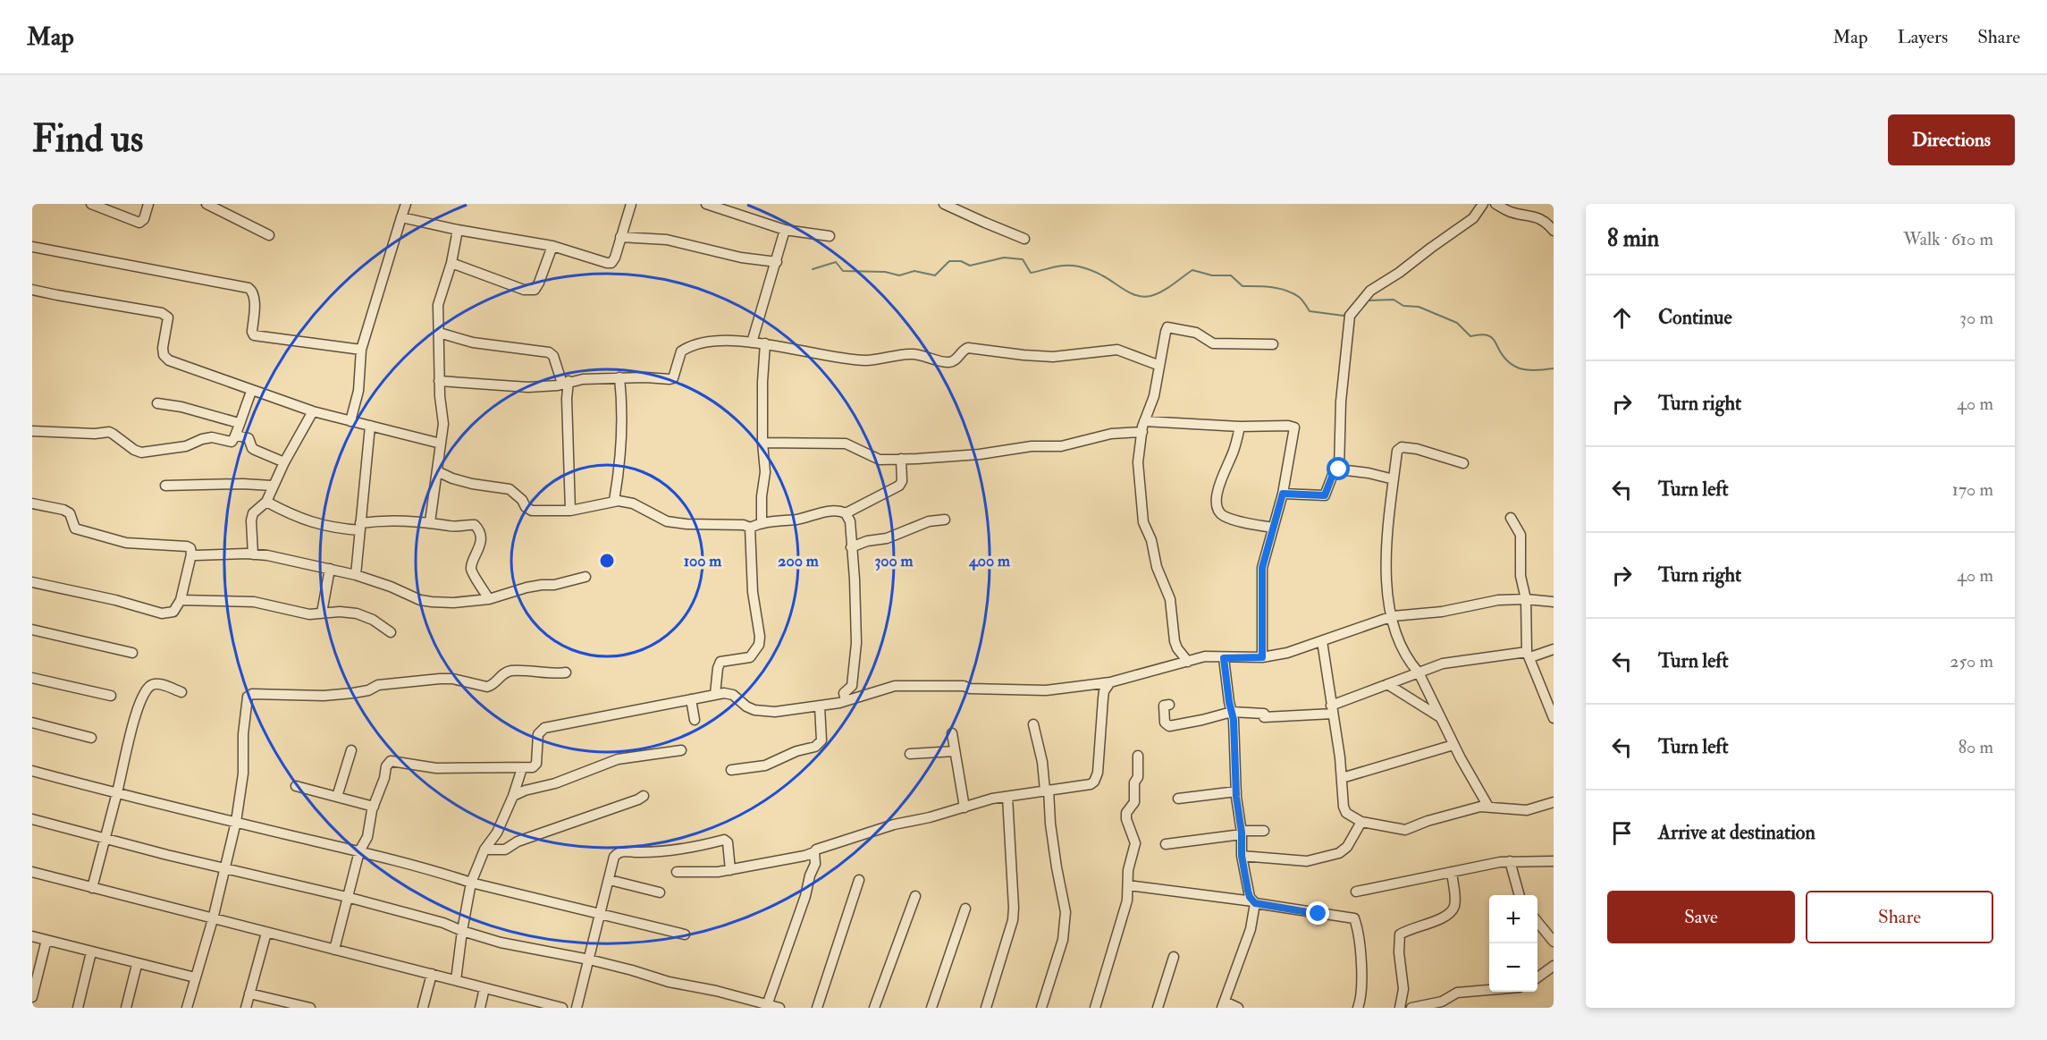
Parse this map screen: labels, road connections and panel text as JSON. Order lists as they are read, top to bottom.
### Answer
{
  "page": {
    "header": "Map",
    "nav": ["Map", "Layers", "Share"],
    "buttons": [
      "Directions",
      ["Save", "Share"]
    ],
    "title": "Find us",
    "heading": ["8 min", "Walk · 610 m"],
    "list": [
      ["Continue", "30 m"],
      ["Turn right", "40 m"],
      ["Turn left", "170 m"],
      ["Turn right", "40 m"],
      ["Turn left", "250 m"],
      ["Turn left", "80 m"],
      "Arrive at destination"
    ],
    "map_buttons": ["+", "−"]
  },
  "rings": [
    "100 m",
    "200 m",
    "300 m",
    "400 m"
  ]
}
